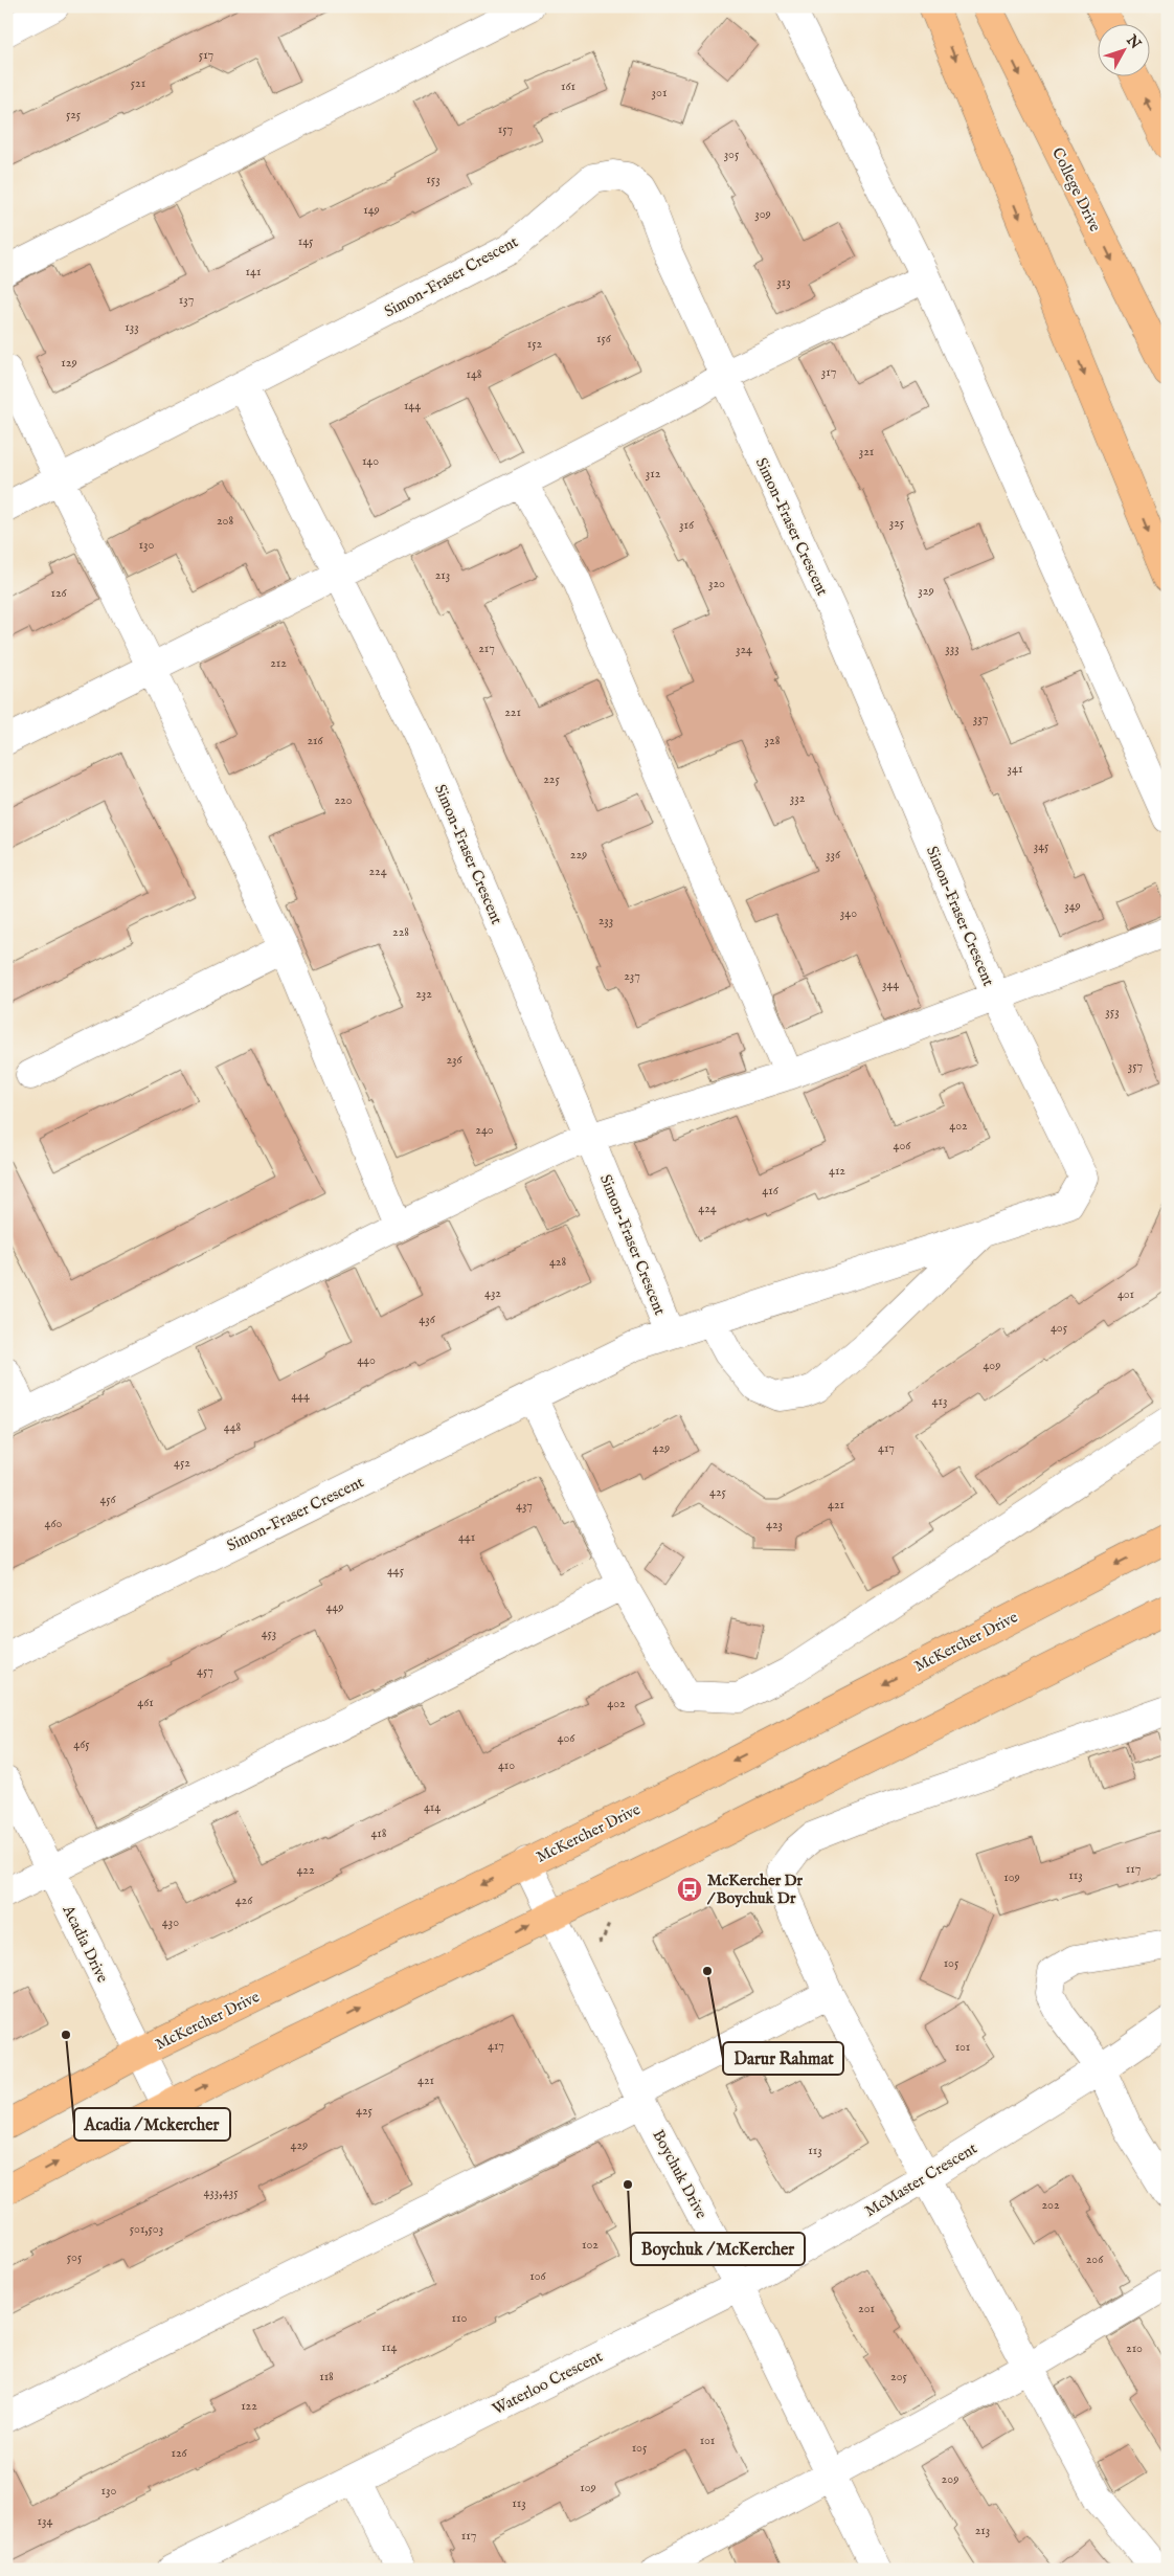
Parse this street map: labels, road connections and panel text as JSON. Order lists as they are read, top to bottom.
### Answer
{
  "streets": {
    "main road": ["College Drive", "McKercher Drive"],
    "street": [
      "Simon-Fraser Crescent",
      "Acadia Drive",
      "Boychuk Drive",
      "McMaster Crescent",
      "Waterloo Crescent"
    ]
  },
  "crossings": [
    ["McKercher Drive", "Acadia Drive"],
    ["McKercher Drive", "Boychuk Drive"],
    ["Boychuk Drive", "McMaster Crescent"],
    ["Boychuk Drive", "Waterloo Crescent"],
    ["McMaster Crescent", "Waterloo Crescent"]
  ],
  "places": {
    "bus stop": ["McKercher Dr / Boychuk Dr"],
    "other": ["Darur Rahmat", "Acadia / Mckercher", "Boychuk / McKercher"]
  },
  "house_numbers": [
    "517",
    "521",
    "161",
    "301",
    "525",
    "157",
    "305",
    "153",
    "149",
    "309",
    "145",
    "141",
    "313",
    "137",
    "133",
    "156",
    "152",
    "129",
    "317",
    "148",
    "144",
    "321",
    "140",
    "312",
    "208",
    "325",
    "316",
    "130",
    "213",
    "320",
    "329",
    "126",
    "217",
    "333",
    "324",
    "212",
    "221",
    "337",
    "216",
    "328",
    "341",
    "225",
    "332",
    "220",
    "345",
    "229",
    "336",
    "224",
    "349",
    "340",
    "233",
    "228",
    "237",
    "344",
    "232",
    "353",
    "236",
    "357",
    "402",
    "240",
    "406",
    "412",
    "416",
    "424",
    "428",
    "432",
    "401",
    "436",
    "405",
    "440",
    "409",
    "444",
    "413",
    "448",
    "429",
    "417",
    "452",
    "425",
    "456",
    "421",
    "437",
    "460",
    "423",
    "441",
    "445",
    "449",
    "453",
    "457",
    "461",
    "402",
    "406",
    "465",
    "410",
    "414",
    "418",
    "117",
    "422",
    "113",
    "109",
    "426",
    "430",
    "105",
    "417",
    "101",
    "421",
    "425",
    "429",
    "113",
    "433,435",
    "202",
    "501,503",
    "102",
    "505",
    "206",
    "106",
    "201",
    "110",
    "114",
    "210",
    "118",
    "205",
    "122",
    "101",
    "105",
    "126",
    "209",
    "109",
    "130",
    "113",
    "134",
    "213",
    "117"
  ],
  "north": "top right"
}
